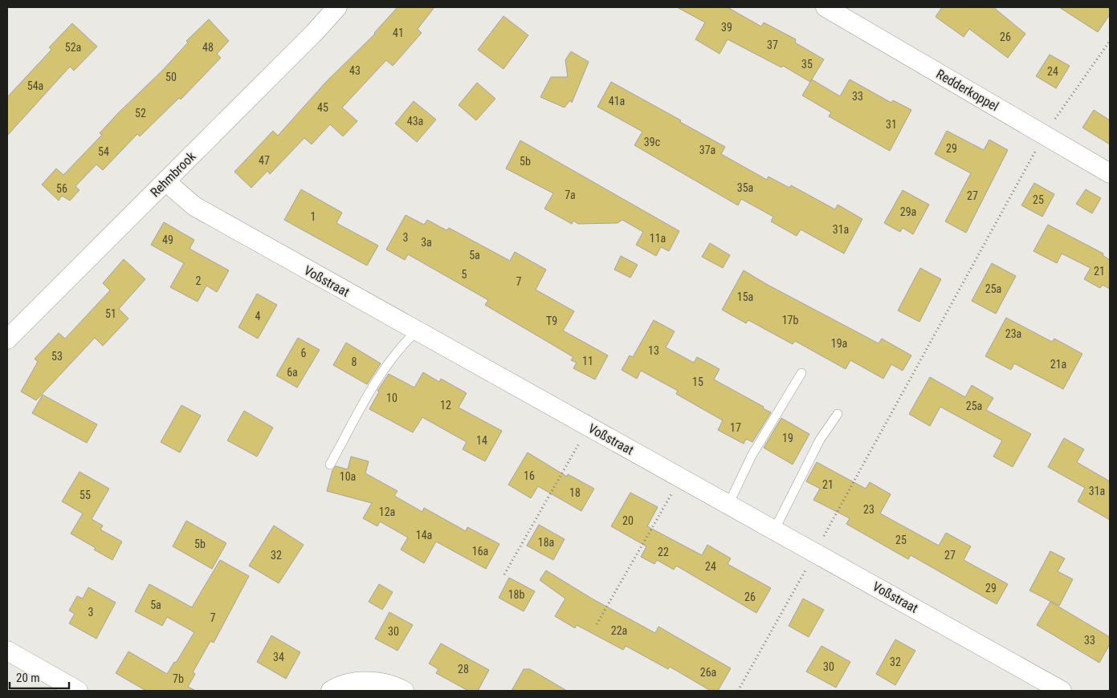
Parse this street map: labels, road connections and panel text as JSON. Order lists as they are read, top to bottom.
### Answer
{
  "streets": {
    "street": ["Redderkoppel", "Rehmbrook", "Voßstraat"]
  },
  "crossings": [
    ["Rehmbrook", "Voßstraat"]
  ],
  "house_numbers": [
    "39",
    "41",
    "26",
    "37",
    "52a",
    "48",
    "35",
    "43",
    "24",
    "50",
    "54a",
    "33",
    "41a",
    "45",
    "52",
    "43a",
    "31",
    "39c",
    "29",
    "37a",
    "54",
    "47",
    "5b",
    "35a",
    "56",
    "7a",
    "27",
    "25",
    "29a",
    "1",
    "31a",
    "3",
    "11a",
    "49",
    "3a",
    "5a",
    "21",
    "5",
    "2",
    "7",
    "25a",
    "15a",
    "51",
    "4",
    "17b",
    "T9",
    "23a",
    "19a",
    "13",
    "6",
    "53",
    "11",
    "8",
    "21a",
    "6a",
    "15",
    "10",
    "12",
    "25a",
    "17",
    "19",
    "14",
    "16",
    "10a",
    "21",
    "31a",
    "18",
    "55",
    "23",
    "12a",
    "20",
    "14a",
    "25",
    "18a",
    "5b",
    "16a",
    "22",
    "32",
    "27",
    "24",
    "29",
    "18b",
    "26",
    "5a",
    "3",
    "7",
    "22a",
    "30",
    "33",
    "34",
    "32",
    "30",
    "28",
    "26a",
    "7b"
  ],
  "scale_bar": "20 m"
}
